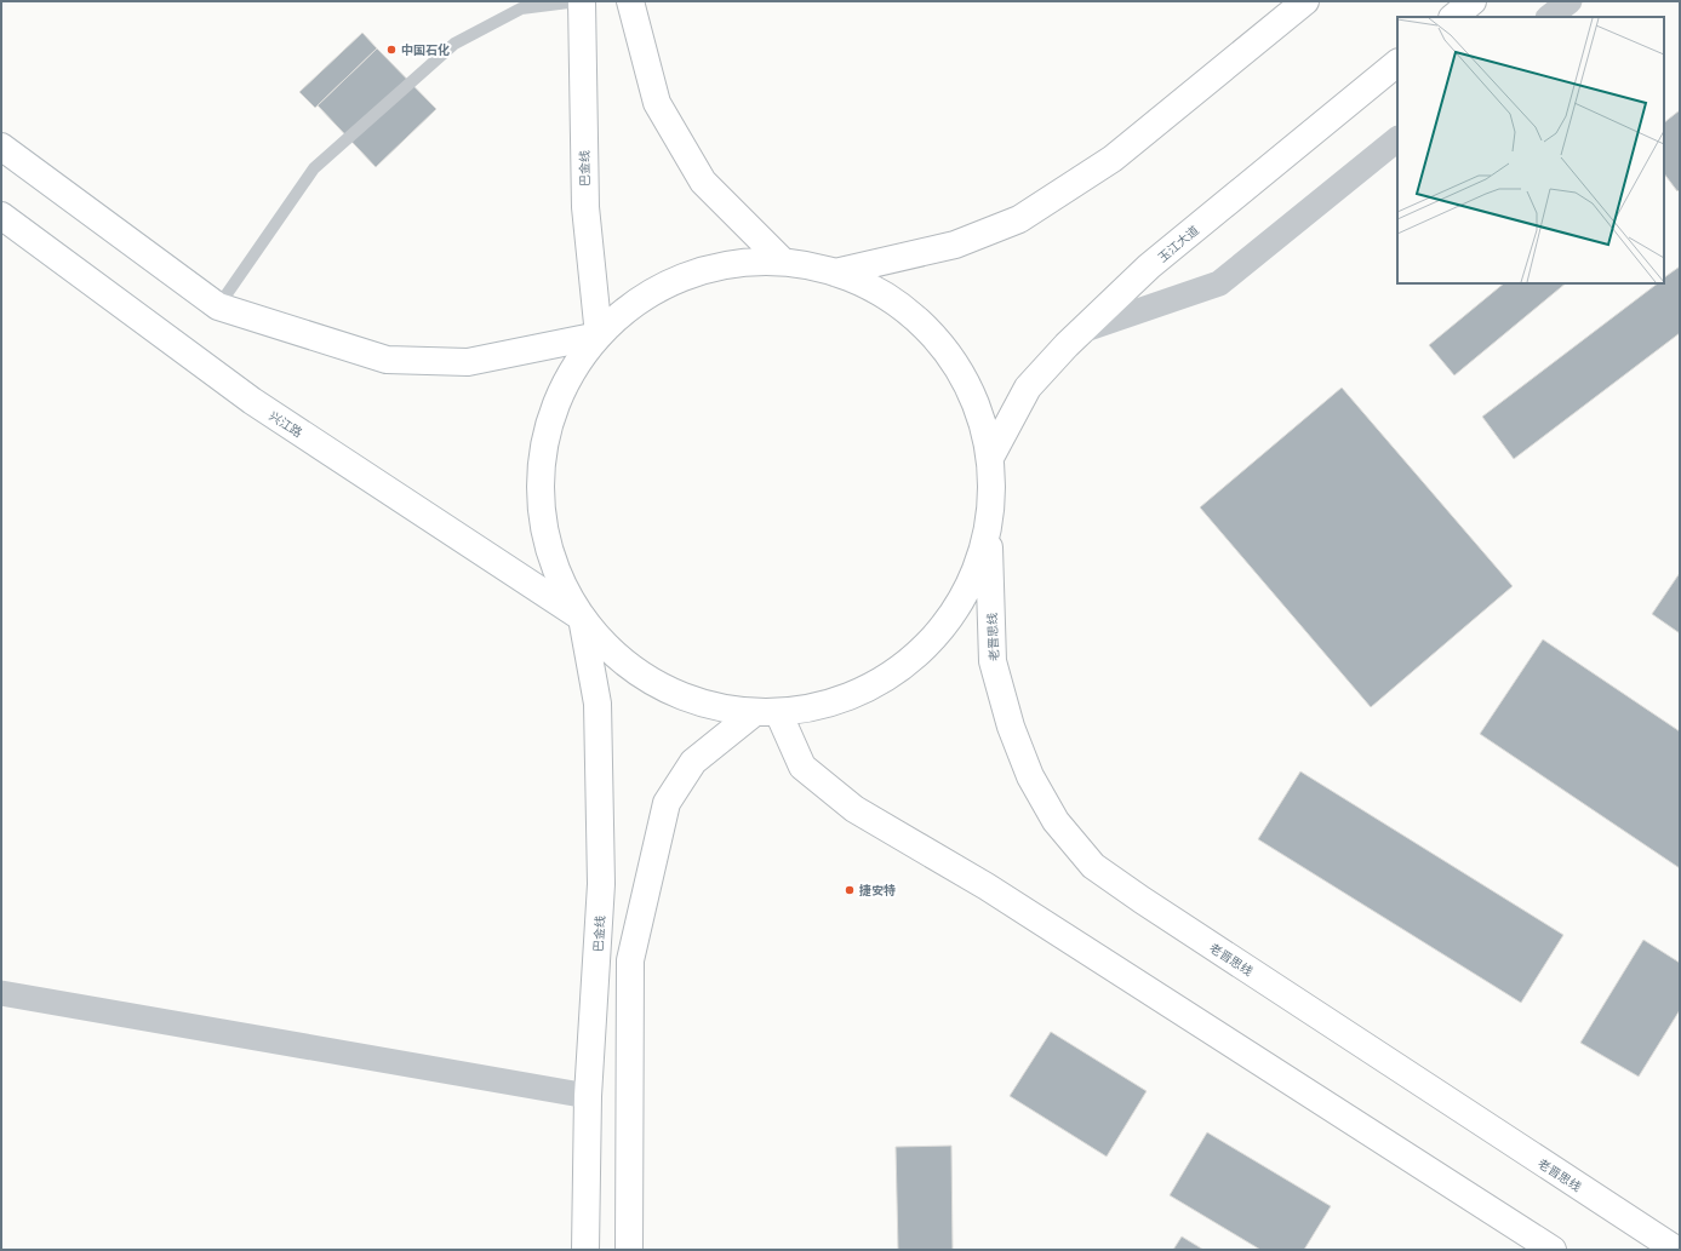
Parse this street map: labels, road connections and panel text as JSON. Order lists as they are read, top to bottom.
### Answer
{
  "streets": {
    "main road": [
      "巴金线",
      "玉江大道",
      "兴江路",
      "老晋思线"
    ]
  },
  "crossings": [
    ["巴金线", "兴江路"]
  ],
  "places": ["中国石化", "捷安特"]
}
